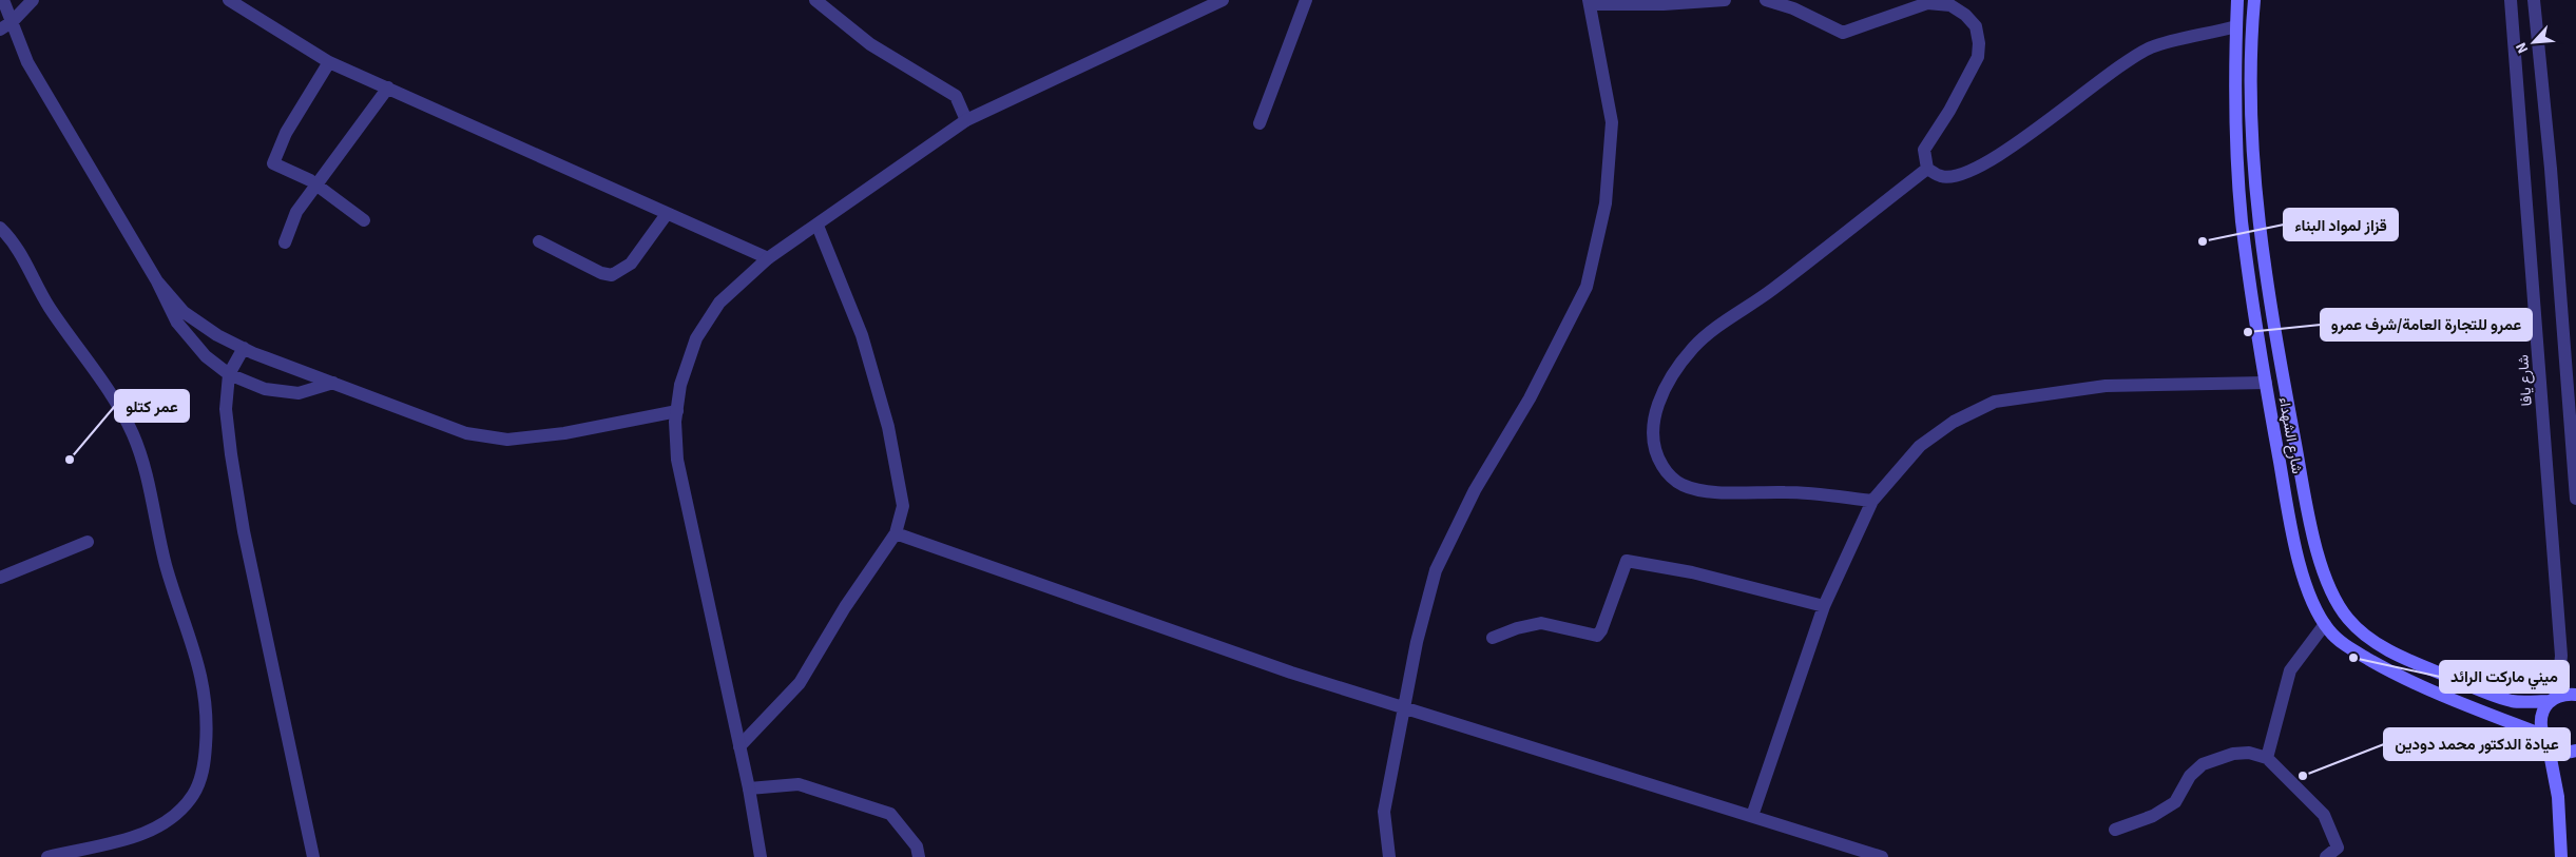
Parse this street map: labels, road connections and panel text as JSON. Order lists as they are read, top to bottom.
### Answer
{
  "streets": {
    "main road": ["شارع الشهداء"],
    "street": ["شارع يافا"]
  },
  "crossings": [
    ["شارع يافا", "شارع الشهداء"]
  ],
  "places": [
    "قزاز لمواد البناء",
    "عمرو للتجارة العامة/شرف عمرو",
    "عمر كتلو",
    "ميني ماركت الرائد",
    "عيادة الدكتور محمد دودين"
  ],
  "north": "bottom left"
}
